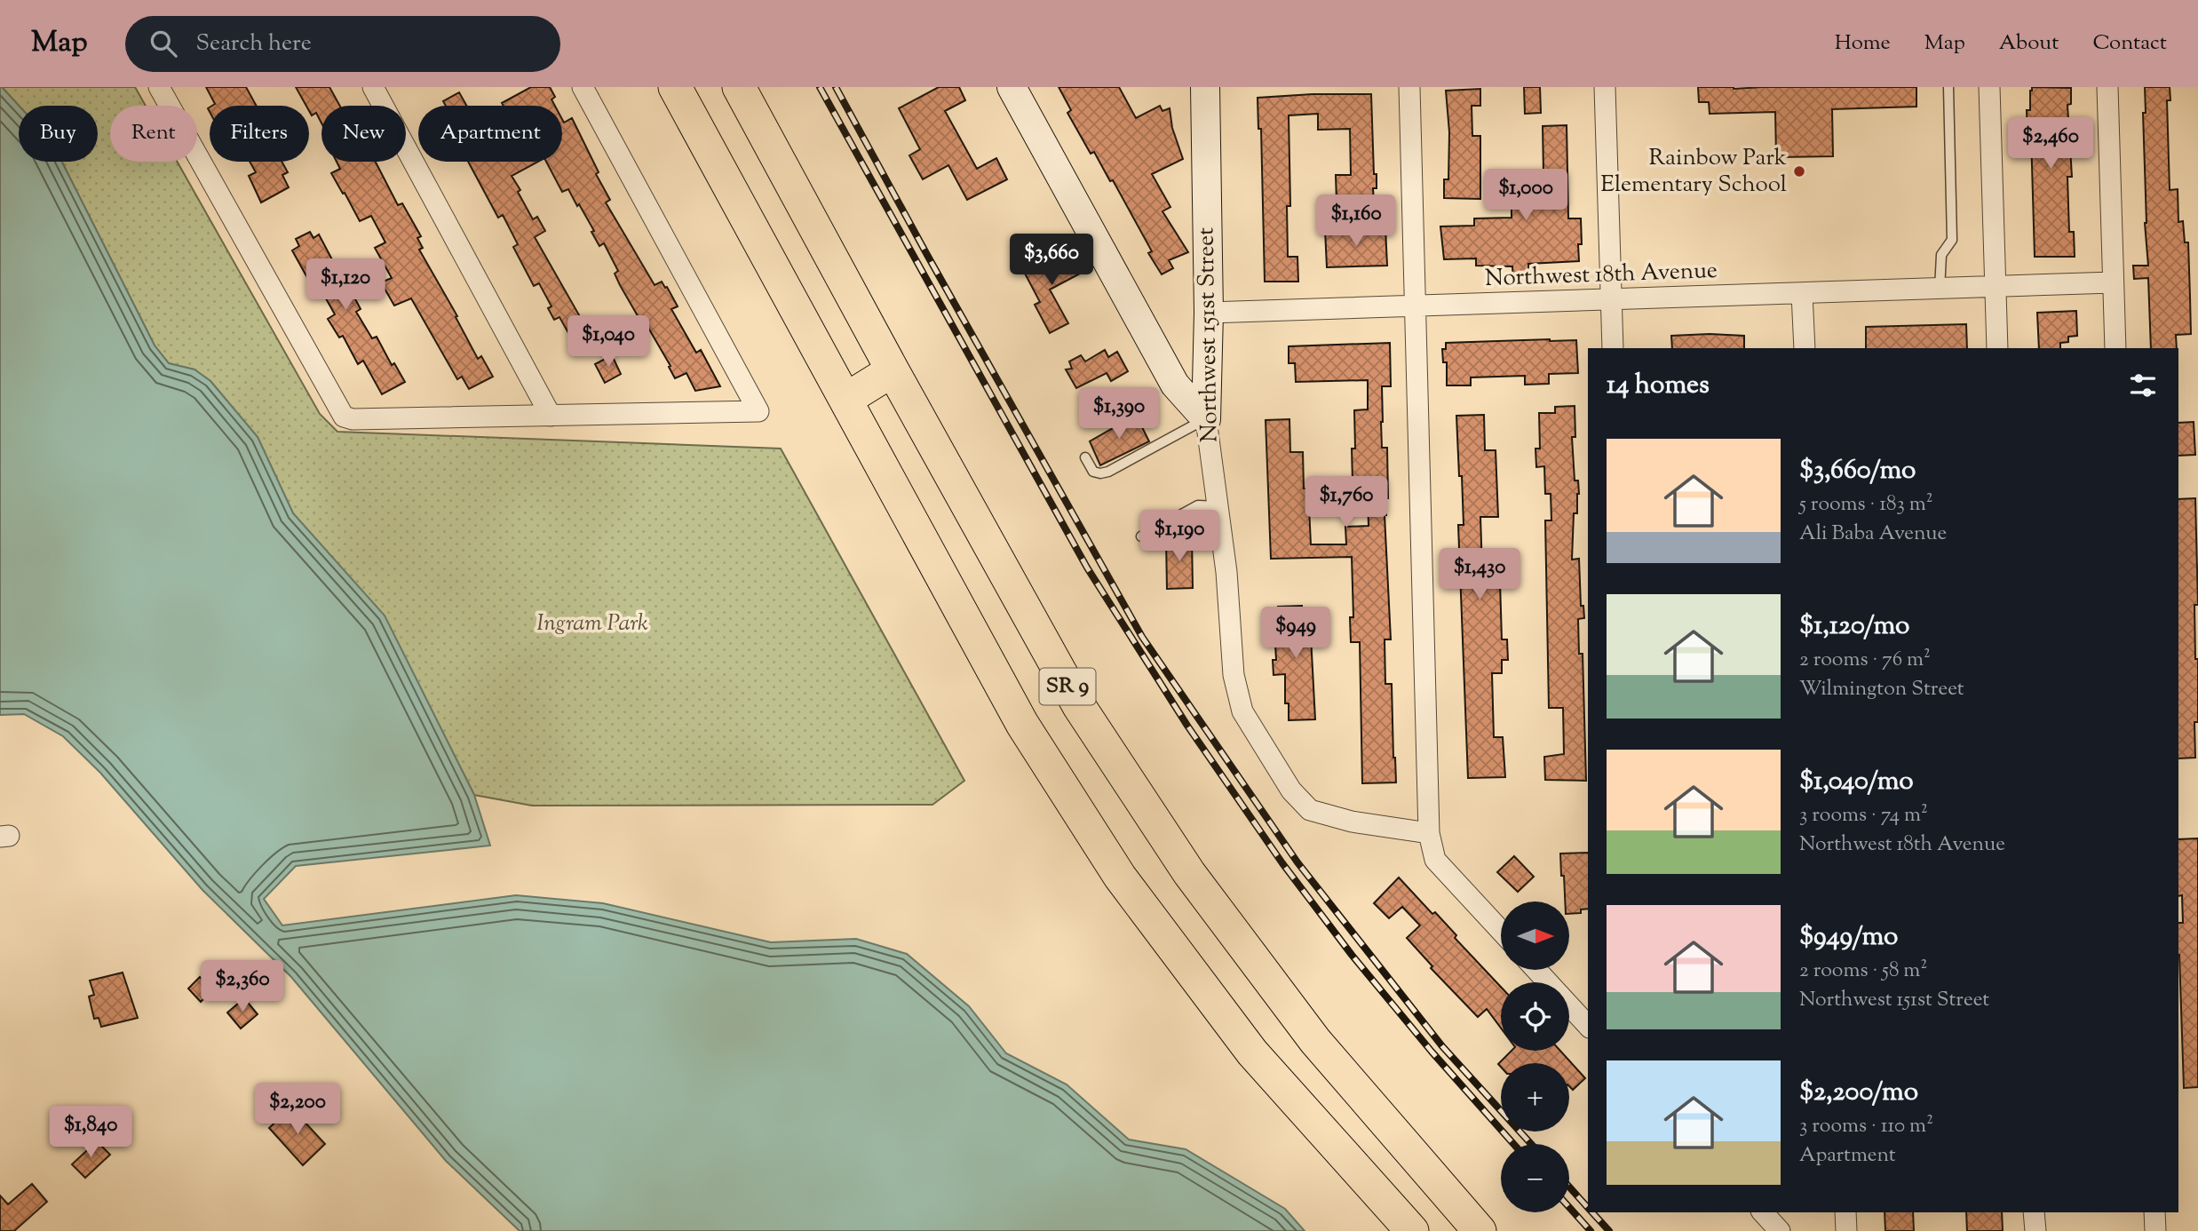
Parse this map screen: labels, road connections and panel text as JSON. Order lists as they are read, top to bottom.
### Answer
{
  "streets": {
    "main road": ["SR 9"],
    "street": ["Northwest 18th Avenue", "Northwest 151st Street"]
  },
  "crossings": [
    ["Northwest 18th Avenue", "Northwest 151st Street"]
  ],
  "parks": ["Ingram Park"],
  "places": ["Rainbow Park Elementary School"],
  "north": "right",
  "page": {
    "header": "Map",
    "search": "Search here",
    "nav": [
      "Home",
      "Map",
      "About",
      "Contact"
    ],
    "chip": [
      "Buy",
      "Rent",
      "Filters",
      "New",
      "Apartment"
    ],
    "price": [
      "$2,460",
      "$1,000",
      "$1,160",
      "$3,660",
      "$1,120",
      "$1,040",
      "$1,390",
      "$1,760",
      "$1,190",
      "$1,430",
      "$949",
      "$2,360",
      "$2,200",
      "$1,840"
    ],
    "heading": "14 homes",
    "list": [
      {
        "name": "$3,660/mo",
        "note": "5 rooms · 183 m² · Ali Baba Avenue"
      },
      {
        "name": "$1,120/mo",
        "note": "2 rooms · 76 m² · Wilmington Street"
      },
      {
        "name": "$1,040/mo",
        "note": "3 rooms · 74 m² · Northwest 18th Avenue"
      },
      {
        "name": "$949/mo",
        "note": "2 rooms · 58 m² · Northwest 151st Street"
      },
      {
        "name": "$2,200/mo",
        "note": "3 rooms · 110 m² · Apartment"
      }
    ],
    "map_buttons": ["+", "−"]
  }
}
